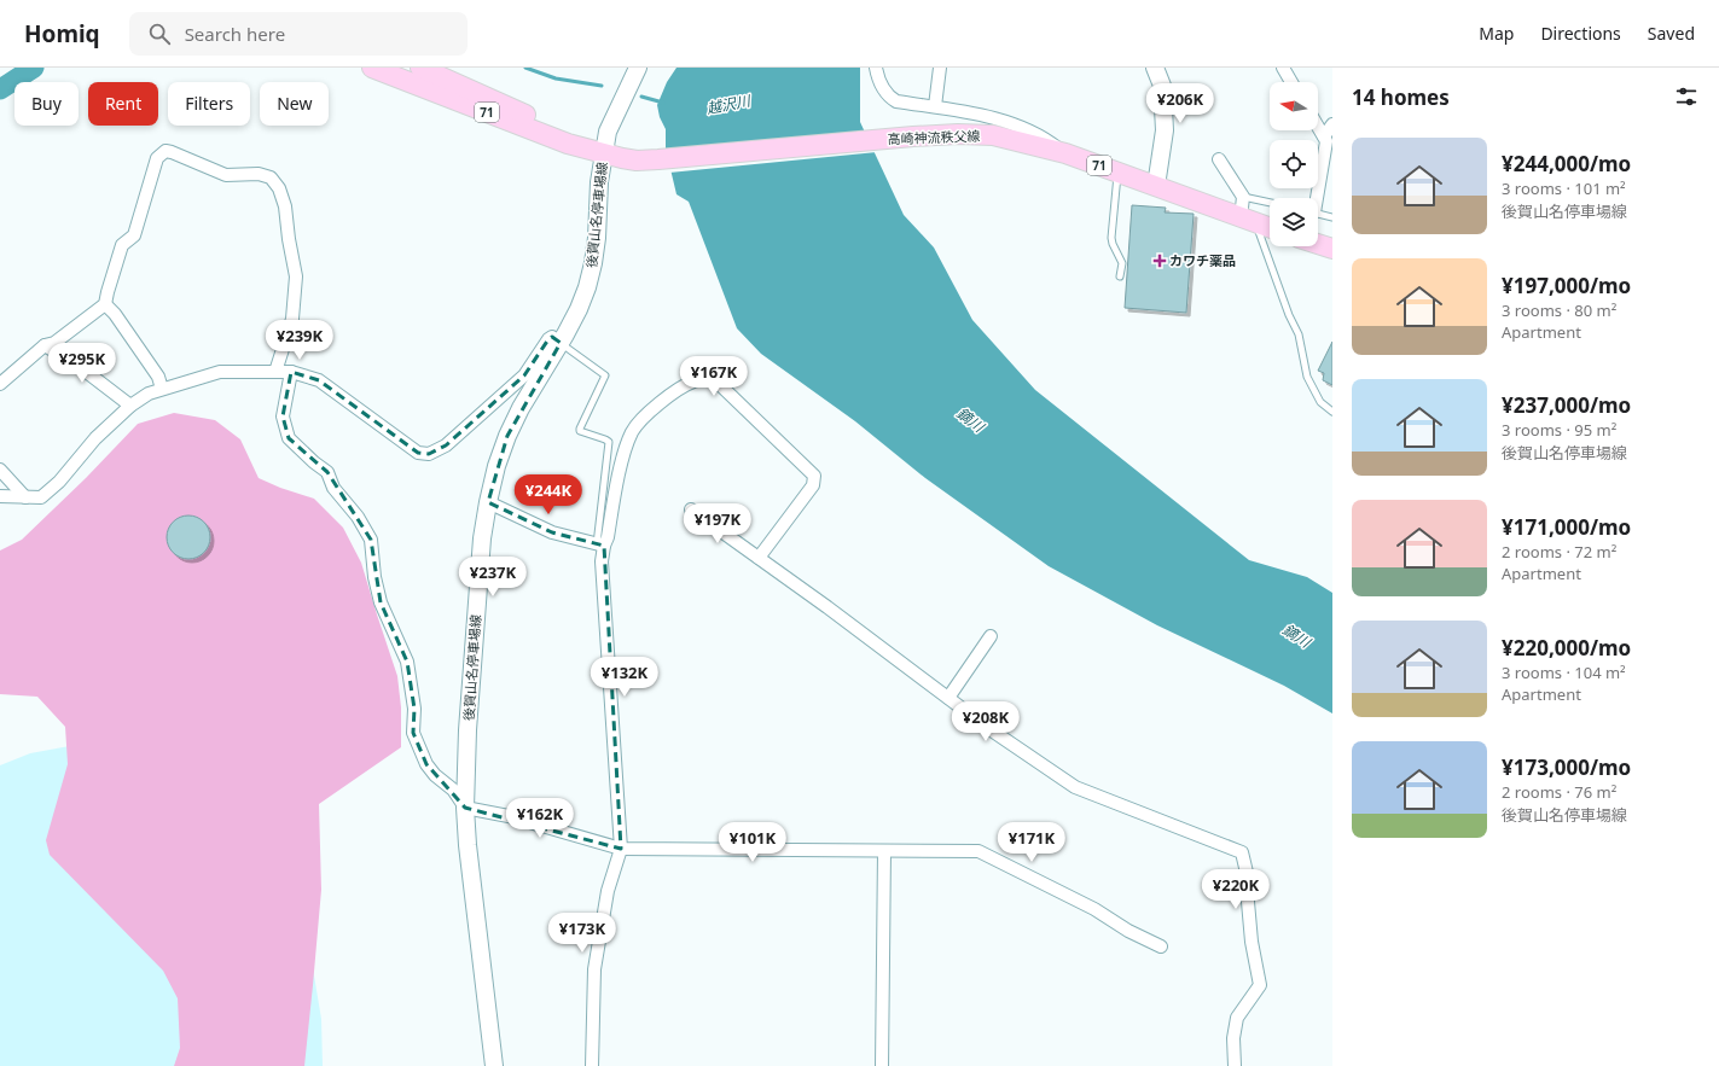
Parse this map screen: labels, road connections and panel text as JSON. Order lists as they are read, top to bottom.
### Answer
{
  "streets": {
    "main road": ["71", "高崎神流秩父線", "後賀山名停車場線"]
  },
  "crossings": [
    ["高崎神流秩父線", "後賀山名停車場線"]
  ],
  "water": ["越沢川", "鏑川"],
  "places": {
    "health": ["カワチ薬品"]
  },
  "north": "left",
  "page": {
    "header": "Homiq",
    "search": "Search here",
    "nav": ["Map", "Directions", "Saved"],
    "heading": "14 homes",
    "chip": [
      "Buy",
      "Rent",
      "Filters",
      "New"
    ],
    "price": [
      "¥206K",
      "¥239K",
      "¥295K",
      "¥167K",
      "¥244K",
      "¥197K",
      "¥237K",
      "¥132K",
      "¥208K",
      "¥162K",
      "¥101K",
      "¥171K",
      "¥220K",
      "¥173K"
    ],
    "list": [
      {
        "name": "¥244,000/mo",
        "note": "3 rooms · 101 m² · 後賀山名停車場線"
      },
      {
        "name": "¥197,000/mo",
        "note": "3 rooms · 80 m² · Apartment"
      },
      {
        "name": "¥237,000/mo",
        "note": "3 rooms · 95 m² · 後賀山名停車場線"
      },
      {
        "name": "¥171,000/mo",
        "note": "2 rooms · 72 m² · Apartment"
      },
      {
        "name": "¥220,000/mo",
        "note": "3 rooms · 104 m² · Apartment"
      },
      {
        "name": "¥173,000/mo",
        "note": "2 rooms · 76 m² · 後賀山名停車場線"
      }
    ]
  }
}
